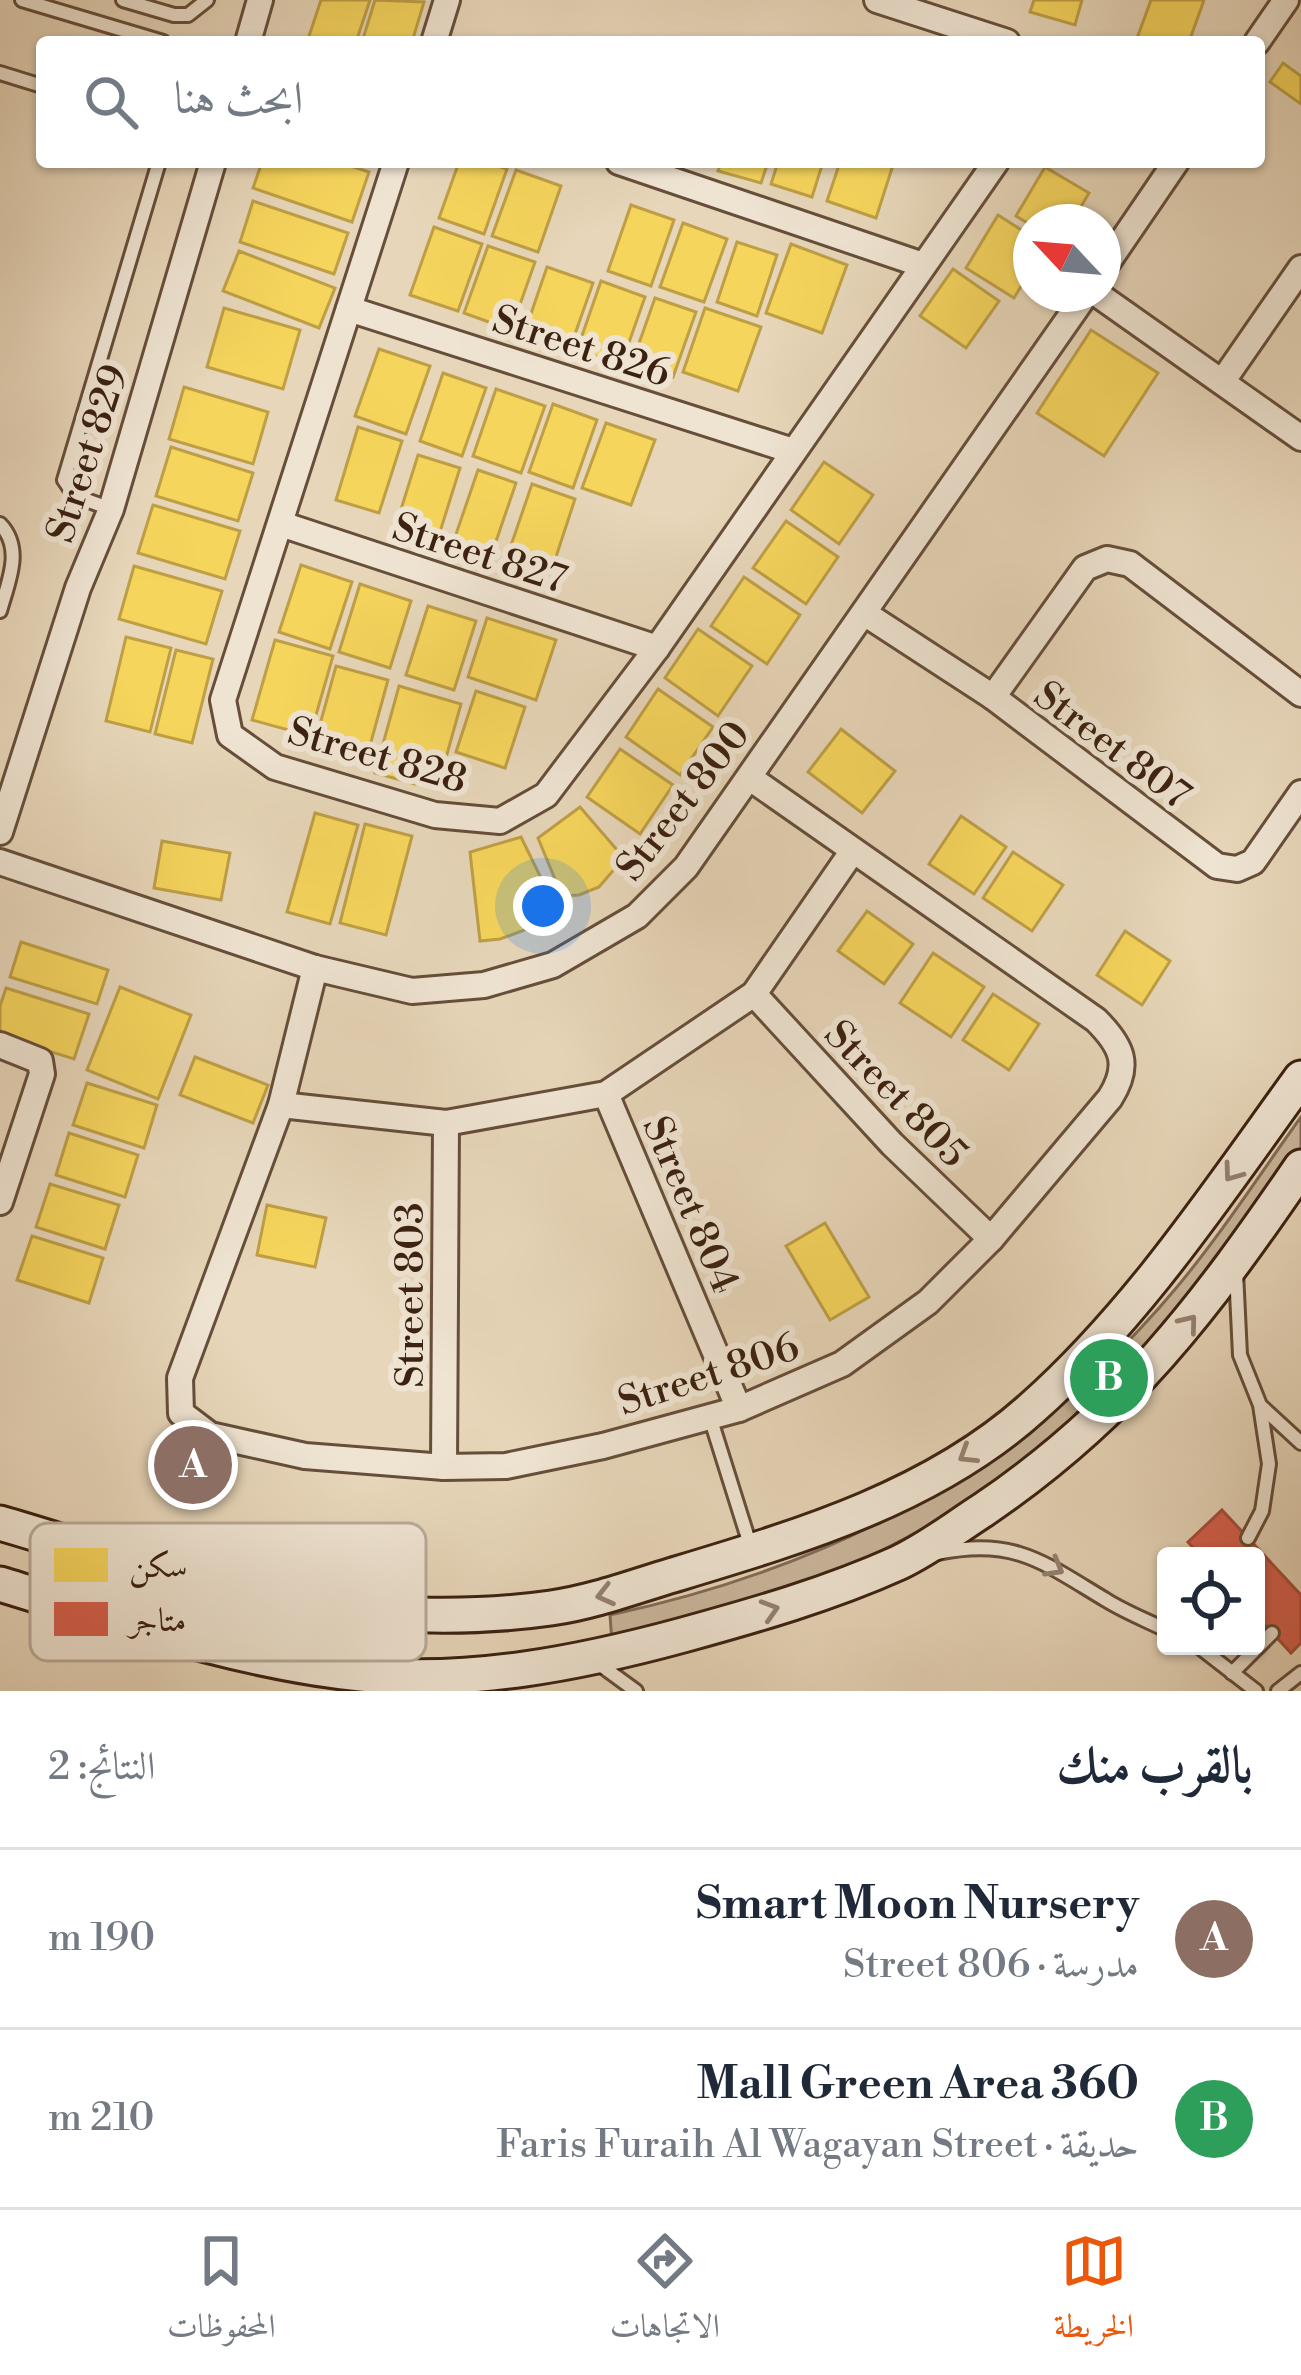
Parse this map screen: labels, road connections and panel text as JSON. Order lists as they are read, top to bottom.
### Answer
{
  "streets": {
    "street": [
      "Street 826",
      "Street 829",
      "Street 827",
      "Street 807",
      "Street 828",
      "Street 800",
      "Street 805",
      "Street 804",
      "Street 803",
      "Street 806"
    ]
  },
  "crossings": [
    ["Street 826", "Street 828"],
    ["Street 827", "Street 828"],
    ["Street 807", "Street 800"],
    ["Street 800", "Street 806"],
    ["Street 805", "Street 806"],
    ["Street 804", "Street 806"],
    ["Street 803", "Street 806"]
  ],
  "legend": ["سكن", "متاجر"],
  "north": "top left",
  "page": {
    "search": "ابحث هنا",
    "pins": ["B", "A"],
    "heading": ["بالقرب منك", "النتائج: 2"],
    "list": [
      {
        "mark": "A",
        "name": "Smart Moon Nursery",
        "note": "مدرسة · Street 806",
        "value": "190 m"
      },
      {
        "mark": "B",
        "name": "360 Mall Green Area",
        "note": "حديقة · Faris Furaih Al Wagayan Street",
        "value": "210 m"
      }
    ],
    "nav": ["الخريطة", "الاتجاهات", "المحفوظات"]
  }
}
